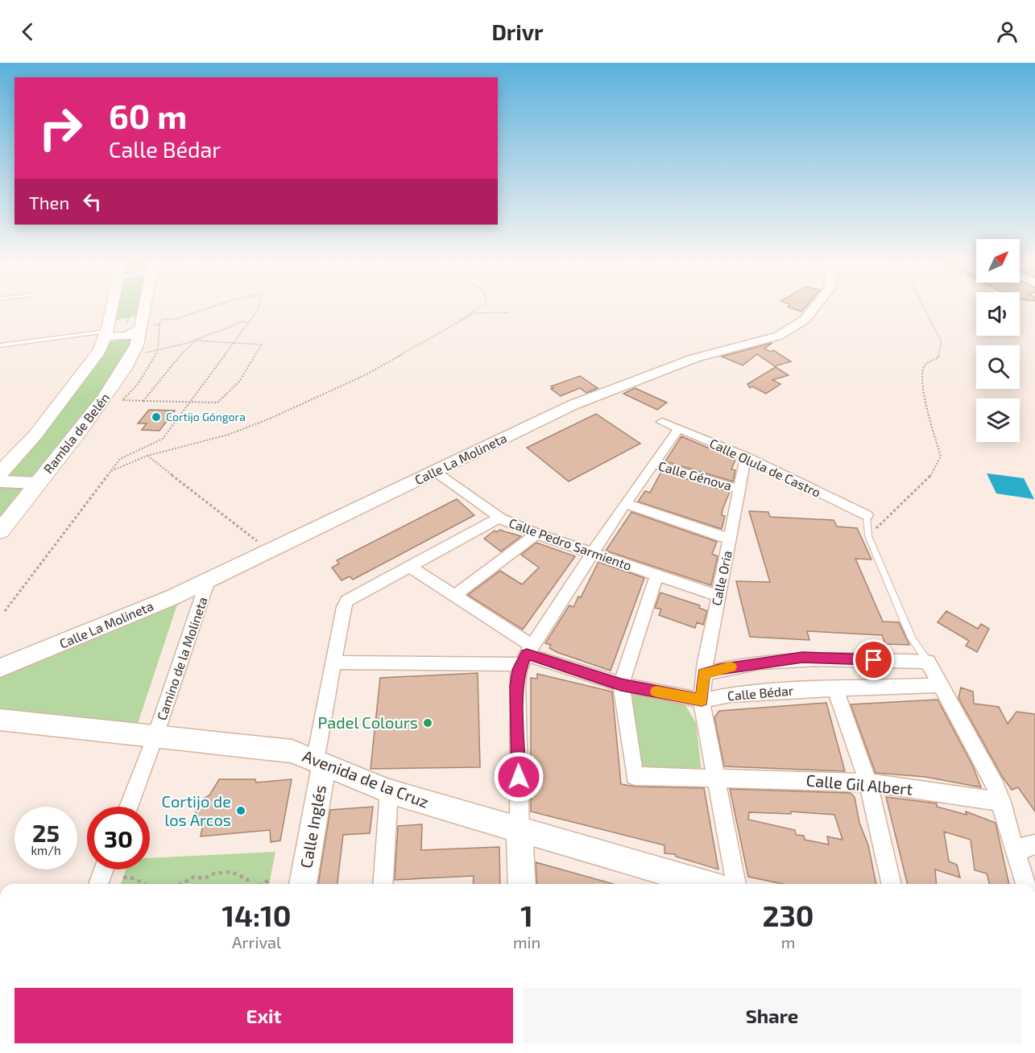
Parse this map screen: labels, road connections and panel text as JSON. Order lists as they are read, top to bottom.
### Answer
{
  "streets": {
    "main road": ["Rambla de Belén"],
    "street": [
      "Calle La Molineta",
      "Calle Olula de Castro",
      "Calle Génova",
      "Calle Pedro Sarmiento",
      "Calle Oria",
      "Camino de la Molineta",
      "Calle Bédar",
      "Avenida de la Cruz",
      "Calle Gil Albert",
      "Calle Inglés"
    ]
  },
  "crossings": [
    ["Calle La Molineta", "Calle Pedro Sarmiento"],
    ["Calle La Molineta", "Camino de la Molineta"],
    ["Calle Olula de Castro", "Calle Oria"],
    ["Calle Génova", "Calle Oria"],
    ["Calle Pedro Sarmiento", "Calle Oria"],
    ["Calle Oria", "Calle Bédar"],
    ["Calle Oria", "Calle Gil Albert"],
    ["Camino de la Molineta", "Avenida de la Cruz"],
    ["Calle Bédar", "Calle Gil Albert"],
    ["Avenida de la Cruz", "Calle Inglés"]
  ],
  "places": ["Cortijo Góngora", "Padel Colours", "Cortijo de los Arcos"],
  "north": "top right",
  "page": {
    "header": "Drivr",
    "turn": ["60 m", "Calle Bédar"],
    "then": "Then",
    "speed": "25 km/h",
    "limit": "30",
    "eta": [
      "14:10",
      "Arrival",
      "1",
      "min",
      "230",
      "m"
    ],
    "buttons": ["Exit", "Share"]
  }
}
